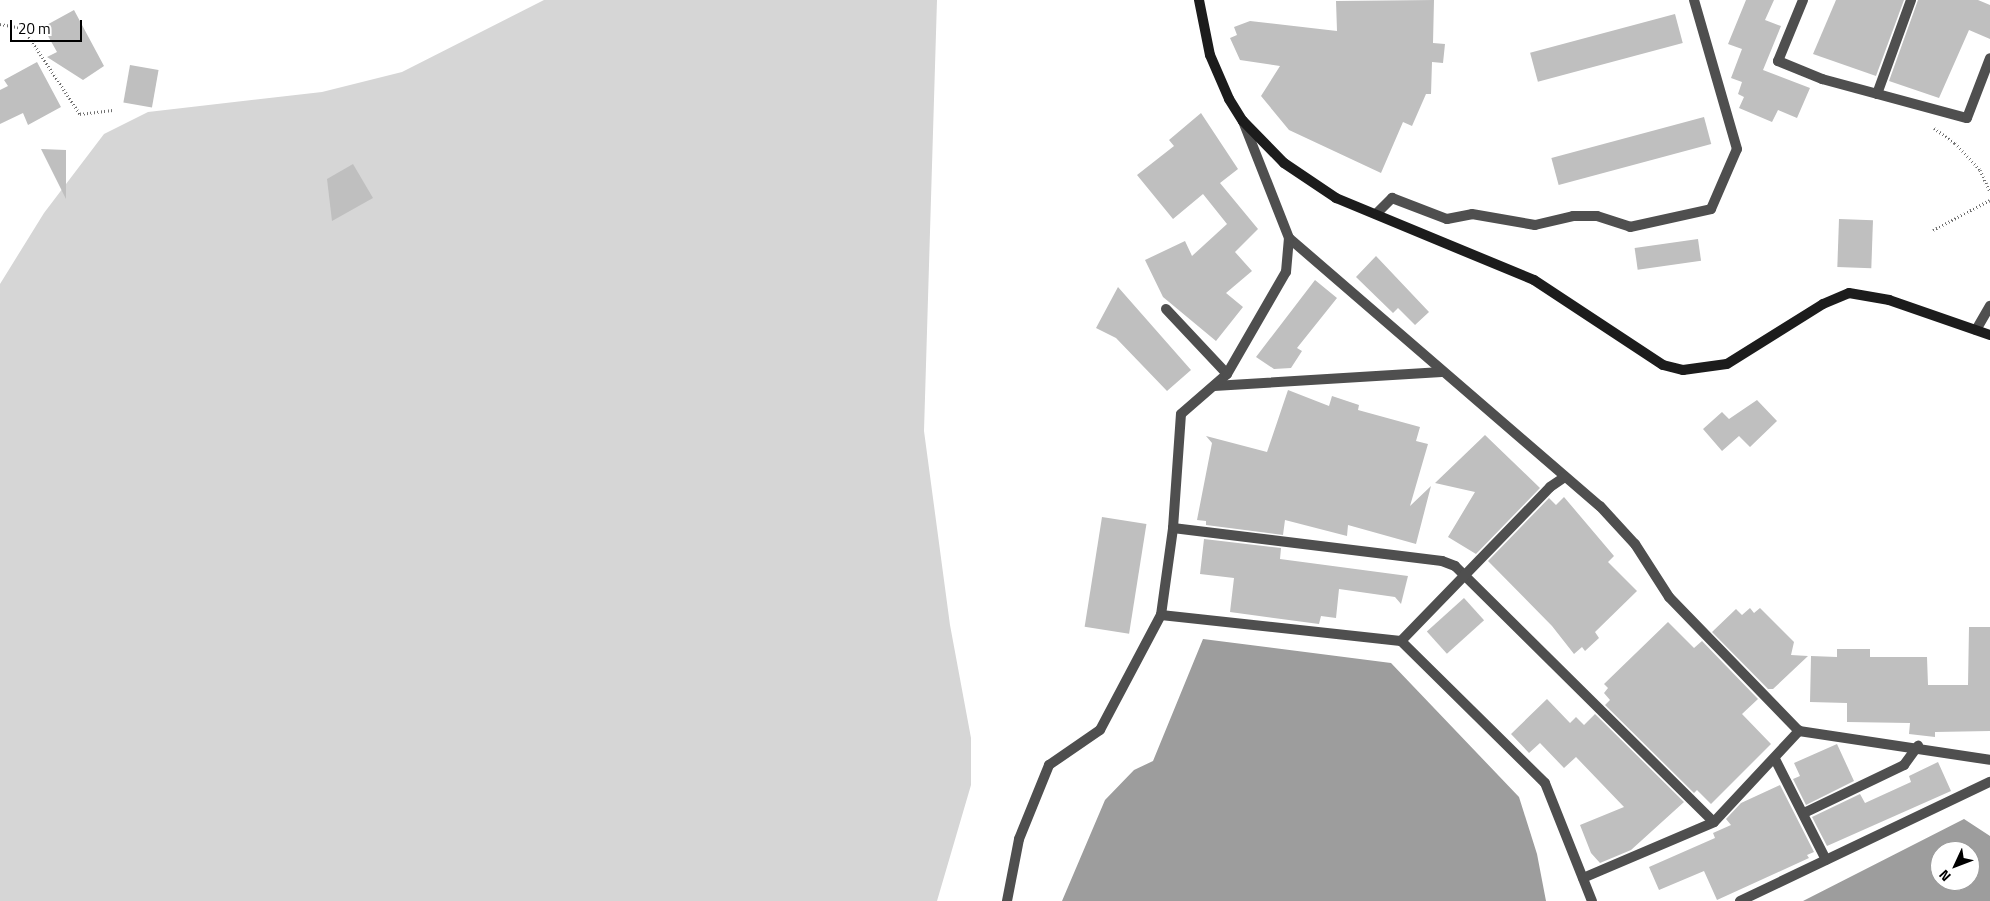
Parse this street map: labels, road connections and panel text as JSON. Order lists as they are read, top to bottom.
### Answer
{
  "scale_bar": "20 m",
  "north": "bottom left"
}
